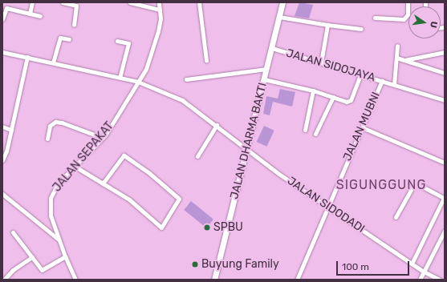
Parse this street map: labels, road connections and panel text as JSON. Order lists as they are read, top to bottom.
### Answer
{
  "streets": {
    "main road": ["JALAN DHARMA BAKTI"],
    "street": [
      "JALAN SIDOJAYA",
      "JALAN MUBNI",
      "JALAN SEPAKAT",
      "JALAN SIDODADI"
    ]
  },
  "crossings": [
    ["JALAN SIDOJAYA", "JALAN MUBNI"],
    ["JALAN SIDOJAYA", "JALAN DHARMA BAKTI"],
    ["JALAN MUBNI", "JALAN SIDODADI"],
    ["JALAN DHARMA BAKTI", "JALAN SIDODADI"],
    ["JALAN SEPAKAT", "JALAN SIDODADI"]
  ],
  "districts": ["SIGUNGGUNG"],
  "places": ["SPBU", "Buyung Family"],
  "scale_bar": "100 m",
  "north": "right"
}
